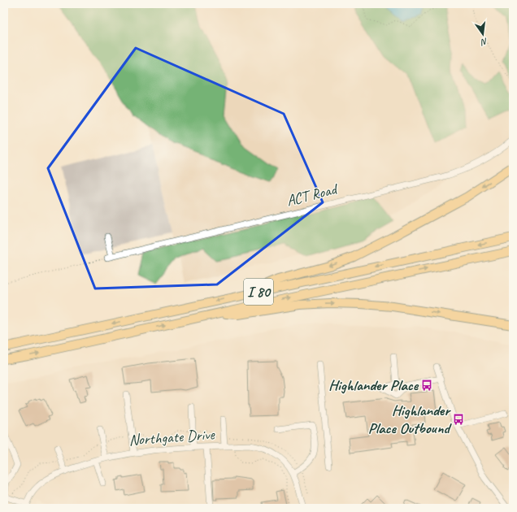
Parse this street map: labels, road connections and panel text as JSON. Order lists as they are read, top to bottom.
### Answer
{
  "streets": {
    "highway": ["I 80"],
    "street": ["ACT Road", "Northgate Drive"]
  },
  "places": {
    "bus stop": ["Highlander Place", "Highlander Place Outbound"]
  },
  "north": "bottom"
}
